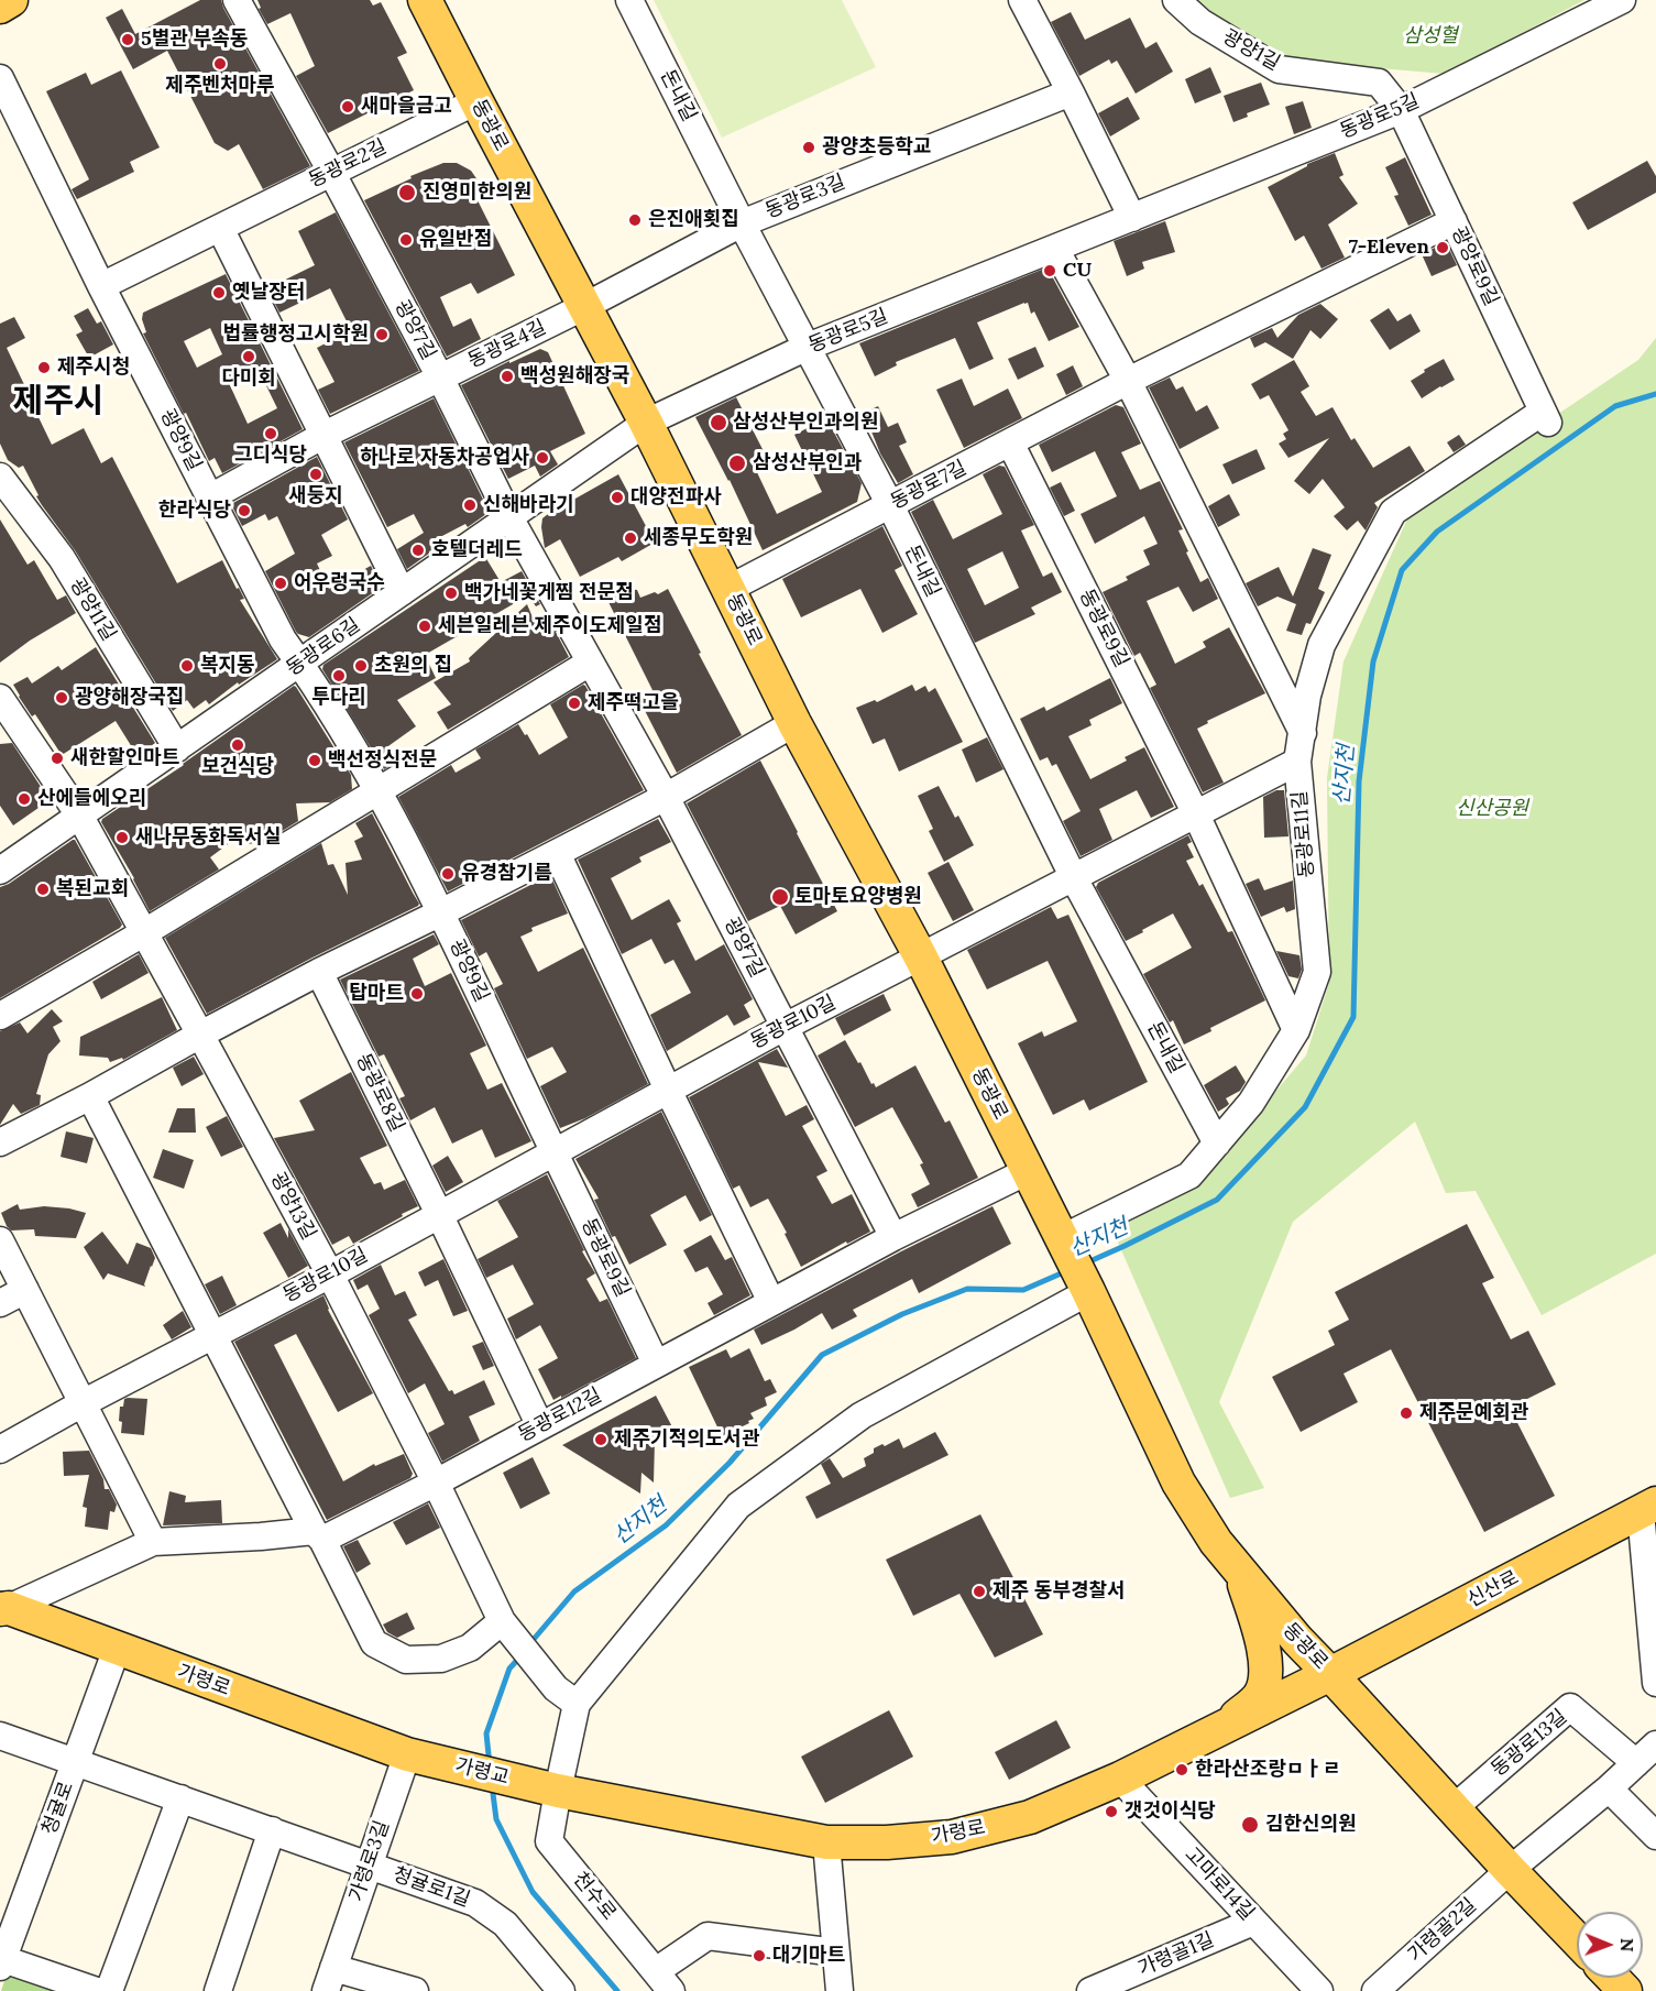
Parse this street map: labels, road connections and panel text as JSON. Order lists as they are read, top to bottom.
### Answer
{
  "streets": {
    "main road": [
      "동광로",
      "신산로",
      "가령로",
      "가령교"
    ],
    "street": [
      "광양1길",
      "돈내길",
      "동광로5길",
      "동광로2길",
      "동광로3길",
      "광양로9길",
      "광양7길",
      "동광로4길",
      "광양9길",
      "동광로7길",
      "광양11길",
      "동광로9길",
      "동광로6길",
      "동광로11길",
      "동광로10길",
      "동광로8길",
      "광양13길",
      "동광로12길",
      "동광로13길",
      "청귤로",
      "가령로3길",
      "고마로14길",
      "청귤로1길",
      "천수로",
      "가령골2길",
      "가령골1길"
    ]
  },
  "crossings": [
    ["광양1길", "동광로5길"],
    ["광양1길", "광양로9길"],
    ["돈내길", "동광로5길"],
    ["돈내길", "동광로3길"],
    ["돈내길", "동광로7길"],
    ["돈내길", "동광로11길"],
    ["동광로5길", "동광로"],
    ["동광로5길", "광양로9길"],
    ["동광로5길", "동광로6길"],
    ["동광로", "동광로2길"],
    ["동광로", "동광로3길"],
    ["동광로", "동광로4길"],
    ["동광로", "동광로7길"],
    ["동광로", "동광로6길"],
    ["동광로", "동광로11길"],
    ["동광로", "동광로10길"],
    ["동광로", "동광로12길"],
    ["동광로", "신산로"],
    ["동광로", "가령로"],
    ["동광로", "동광로13길"],
    ["동광로", "가령골2길"],
    ["동광로2길", "광양7길"],
    ["동광로2길", "광양9길"],
    ["동광로3길", "동광로4길"],
    ["광양로9길", "동광로7길"],
    ["광양로9길", "동광로11길"],
    ["광양7길", "동광로4길"],
    ["광양7길", "동광로6길"],
    ["광양7길", "동광로10길"],
    ["광양7길", "동광로12길"],
    ["동광로4길", "광양9길"],
    ["광양9길", "동광로9길"],
    ["광양9길", "동광로6길"],
    ["광양9길", "동광로10길"],
    ["동광로7길", "동광로9길"],
    ["광양11길", "동광로6길"],
    ["동광로9길", "동광로11길"],
    ["동광로9길", "동광로10길"],
    ["동광로9길", "동광로12길"],
    ["동광로6길", "광양13길"],
    ["동광로10길", "동광로8길"],
    ["동광로10길", "광양13길"],
    ["광양13길", "동광로12길"],
    ["광양13길", "천수로"],
    ["동광로12길", "가령로"],
    ["신산로", "가령로"],
    ["가령로", "가령교"],
    ["가령로", "청귤로"],
    ["가령로", "가령로3길"],
    ["가령로", "고마로14길"],
    ["가령로", "천수로"],
    ["가령교", "가령로3길"],
    ["가령교", "천수로"],
    ["청귤로", "청귤로1길"],
    ["가령로3길", "청귤로1길"],
    ["고마로14길", "가령골1길"]
  ],
  "districts": ["제주시"],
  "water": ["산지천"],
  "parks": ["삼성혈", "신산공원"],
  "places": [
    "5별관 부속동",
    "제주벤처마루",
    "새마을금고",
    "광양초등학교",
    "진영미한의원",
    "은진애횟집",
    "유일반점",
    "7-Eleven",
    "CU",
    "옛날장터",
    "법률행정고시학원",
    "다미회",
    "제주시청",
    "백성원해장국",
    "삼성산부인과의원",
    "그디식당",
    "하나로 자동차공업사",
    "삼성산부인과",
    "새둥지",
    "대양전파사",
    "신해바라기",
    "한라식당",
    "세종무도학원",
    "호텔더레드",
    "어우렁국수",
    "백가네꽃게찜 전문점",
    "세븐일레븐 제주이도제일점",
    "복지동",
    "초원의 집",
    "투다리",
    "광양해장국집",
    "제주떡고을",
    "보건식당",
    "새한할인마트",
    "백선정식전문",
    "산에들에오리",
    "새나무동화독서실",
    "유경참기름",
    "복된교회",
    "토마토요양병원",
    "탑마트",
    "제주문예회관",
    "제주기적의도서관",
    "제주 동부경찰서",
    "한라산조랑ㅁㅏㄹ",
    "갯것이식당",
    "김한신의원",
    "대기마트"
  ],
  "north": "right"
}
